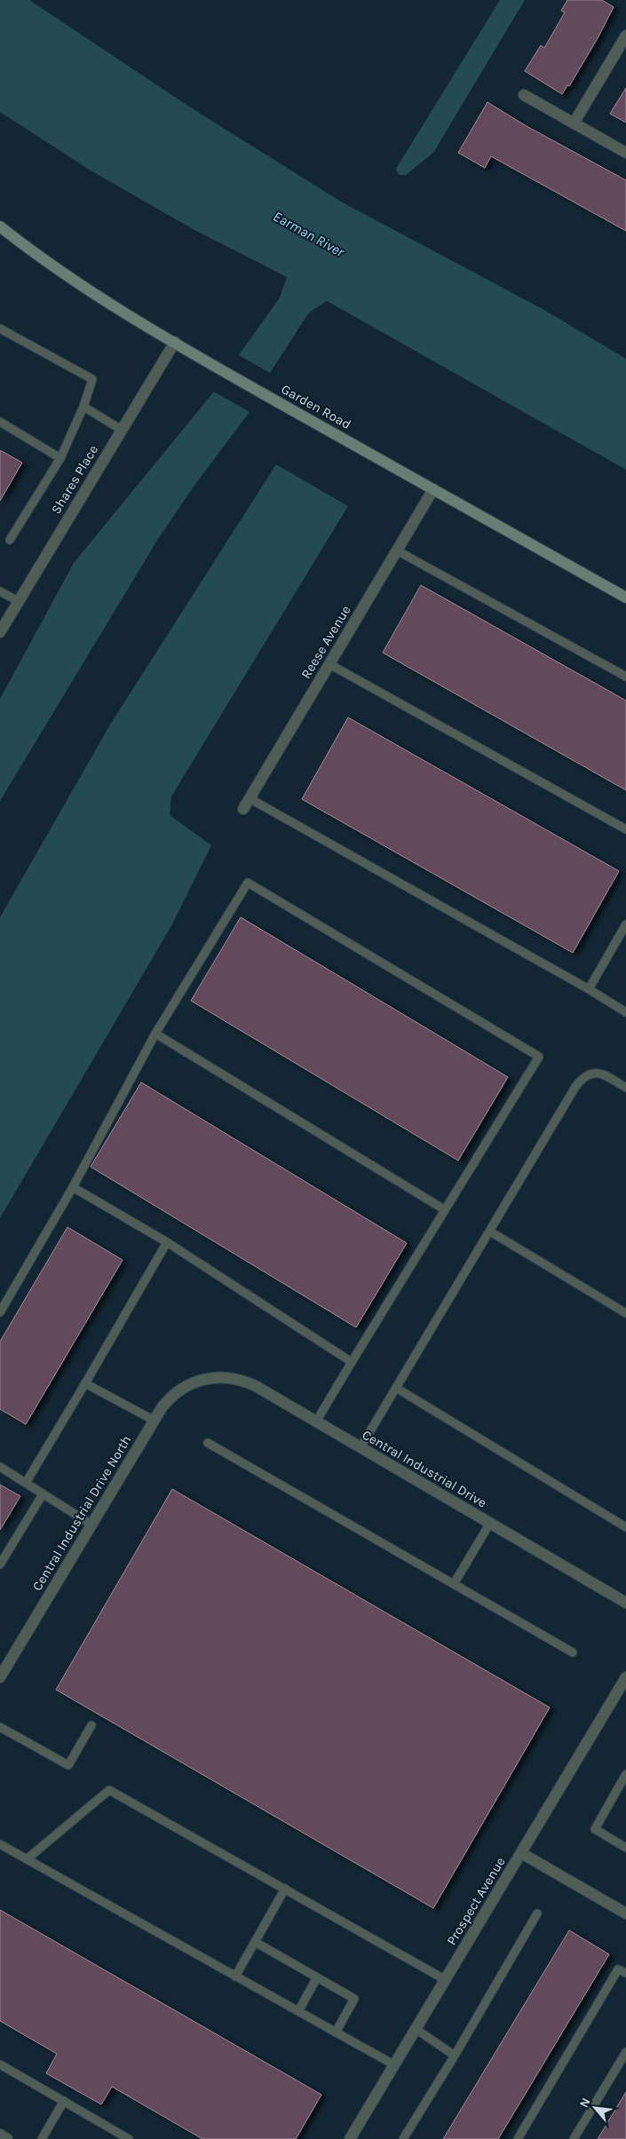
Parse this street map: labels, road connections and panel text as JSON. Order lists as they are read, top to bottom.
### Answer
{
  "streets": {
    "street": [
      "Garden Road",
      "Shares Place",
      "Reese Avenue",
      "Central Industrial Drive",
      "Central Industrial Drive North",
      "Prospect Avenue"
    ]
  },
  "crossings": [
    ["Garden Road", "Shares Place"],
    ["Garden Road", "Reese Avenue"],
    ["Central Industrial Drive", "Central Industrial Drive North"]
  ],
  "water": ["Earman River"],
  "north": "top left"
}
